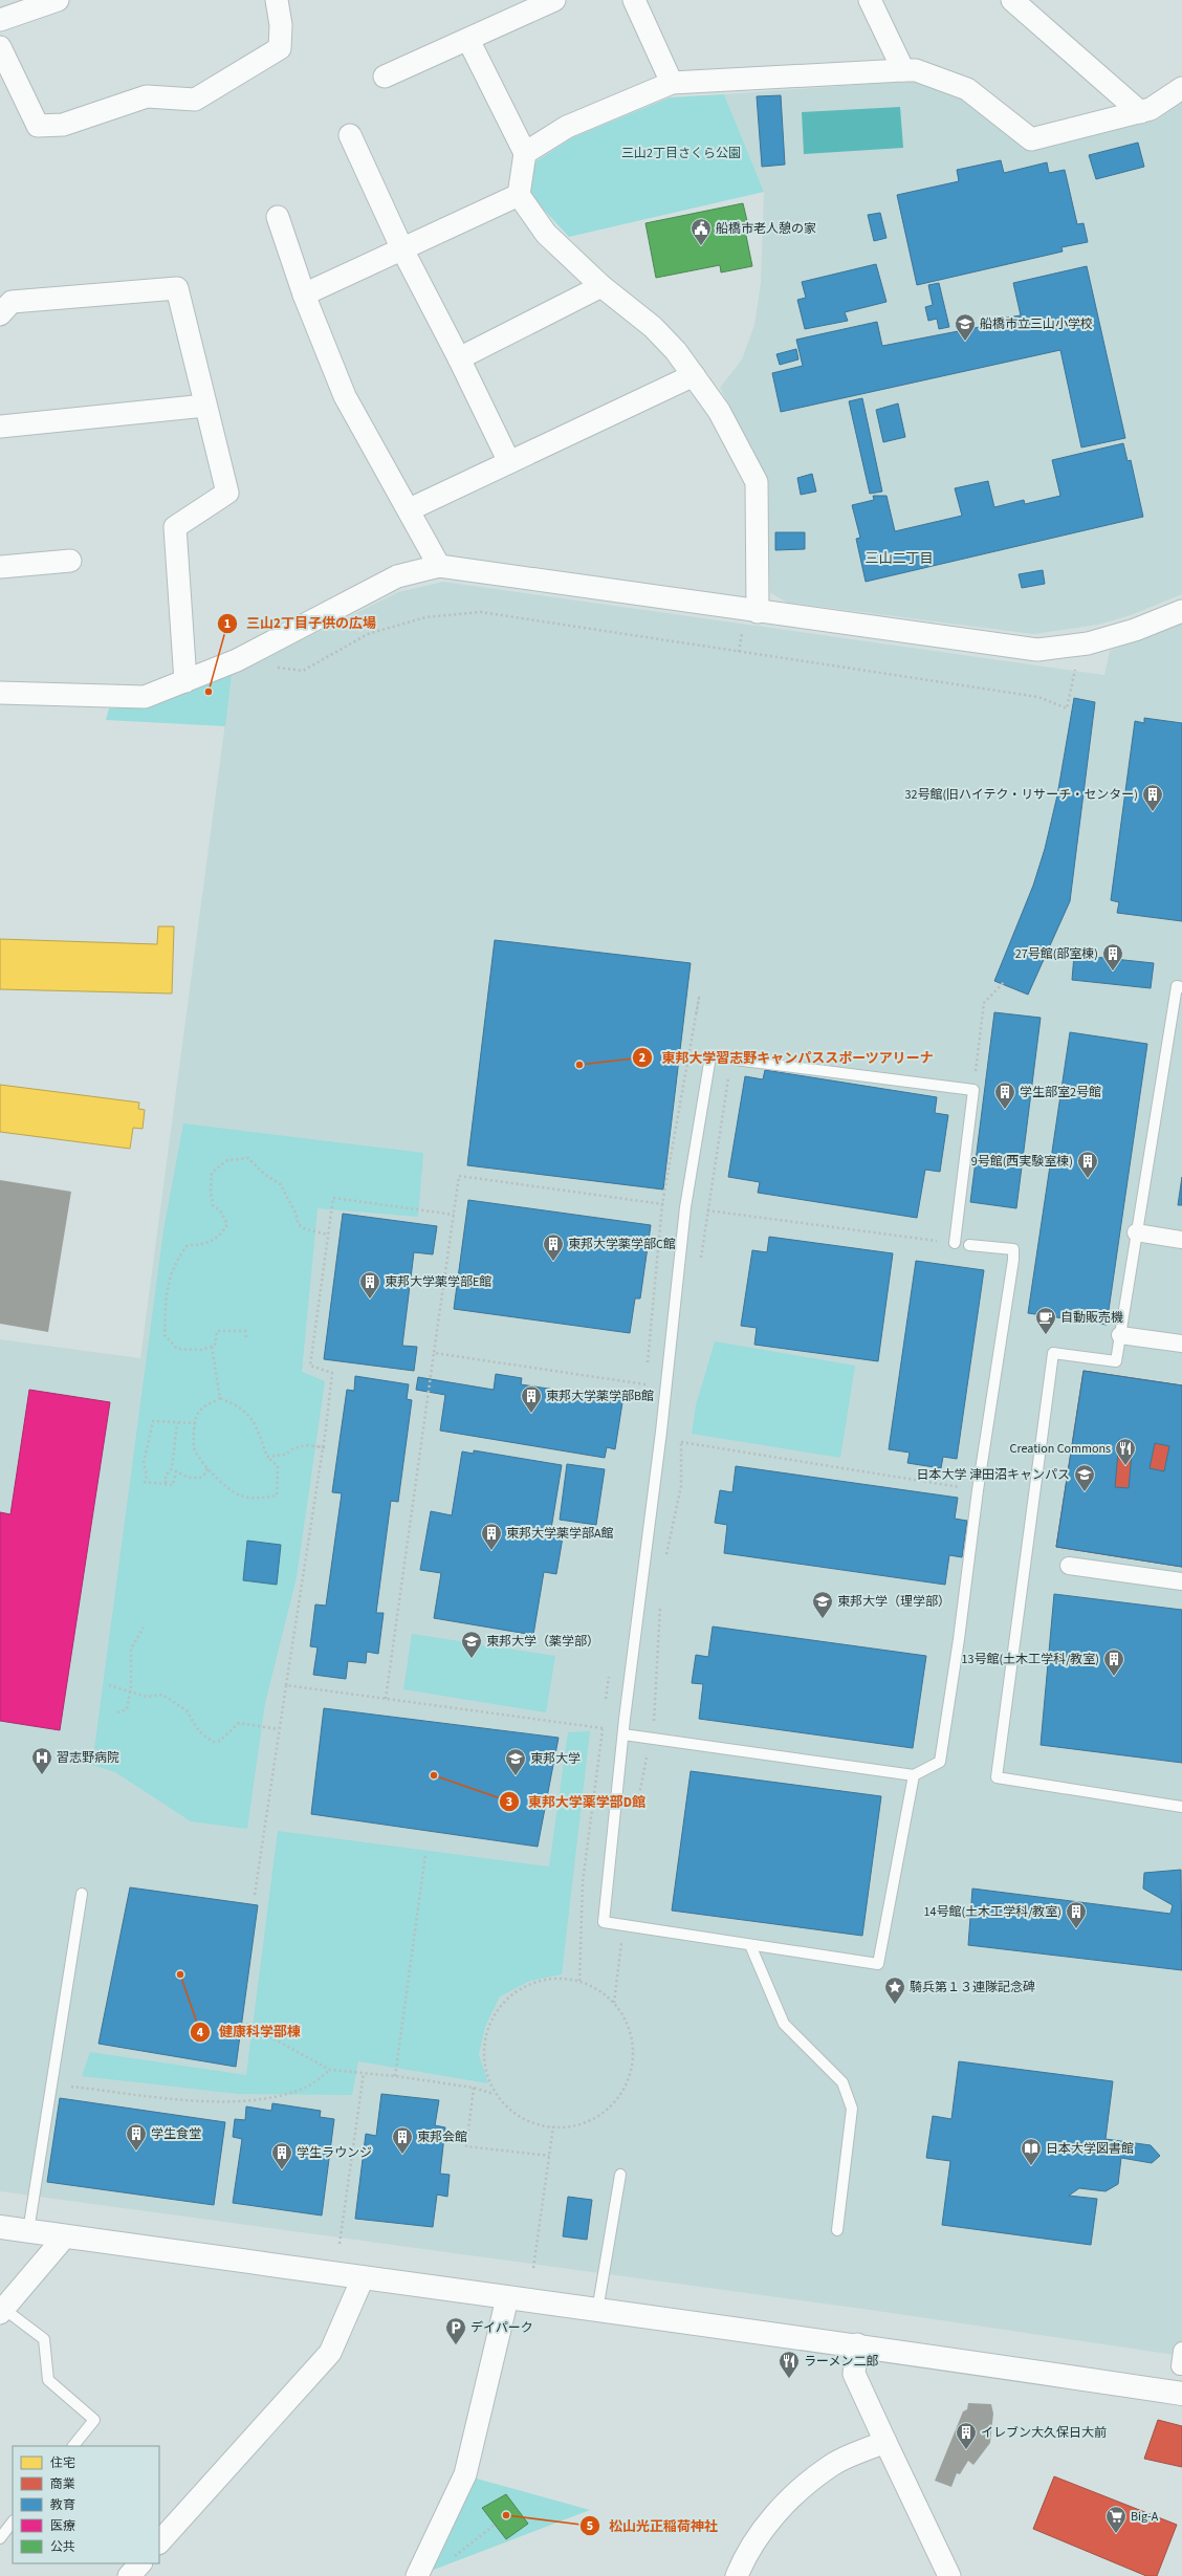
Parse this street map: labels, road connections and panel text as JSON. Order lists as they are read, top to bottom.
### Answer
{
  "districts": ["三山二丁目"],
  "parks": ["三山2丁目さくら公園"],
  "places": {
    "public building": ["船橋市老人憩の家"],
    "school or university": [
      "船橋市立三山小学校",
      "日本大学 津田沼キャンパス",
      "東邦大学（理学部）",
      "東邦大学（薬学部）",
      "東邦大学"
    ],
    "other": [
      "三山2丁目子供の広場",
      "東邦大学習志野キャンパススポーツアリーナ",
      "東邦大学薬学部D館",
      "健康科学部棟",
      "松山光正稲荷神社"
    ],
    "building": [
      "32号館(旧ハイテク・リサーチ・センター)",
      "27号館(部室棟)",
      "学生部室2号館",
      "9号館(西実験室棟)",
      "東邦大学薬学部C館",
      "東邦大学薬学部E館",
      "東邦大学薬学部B館",
      "東邦大学薬学部A館",
      "13号館(土木工学科/教室)",
      "14号館(土木工学科/教室)",
      "学生食堂",
      "東邦会館",
      "学生ラウンジ",
      "イレブン大久保日大前"
    ],
    "cafe": ["自動販売機"],
    "restaurant": ["Creation Commons", "ラーメン二郎"],
    "hospital": ["習志野病院"],
    "place": ["騎兵第１３連隊記念碑"],
    "library": ["日本大学図書館"],
    "parking": ["デイパーク"],
    "supermarket": ["Big-A"]
  },
  "legend": [
    "住宅",
    "商業",
    "教育",
    "医療",
    "公共"
  ]
}
